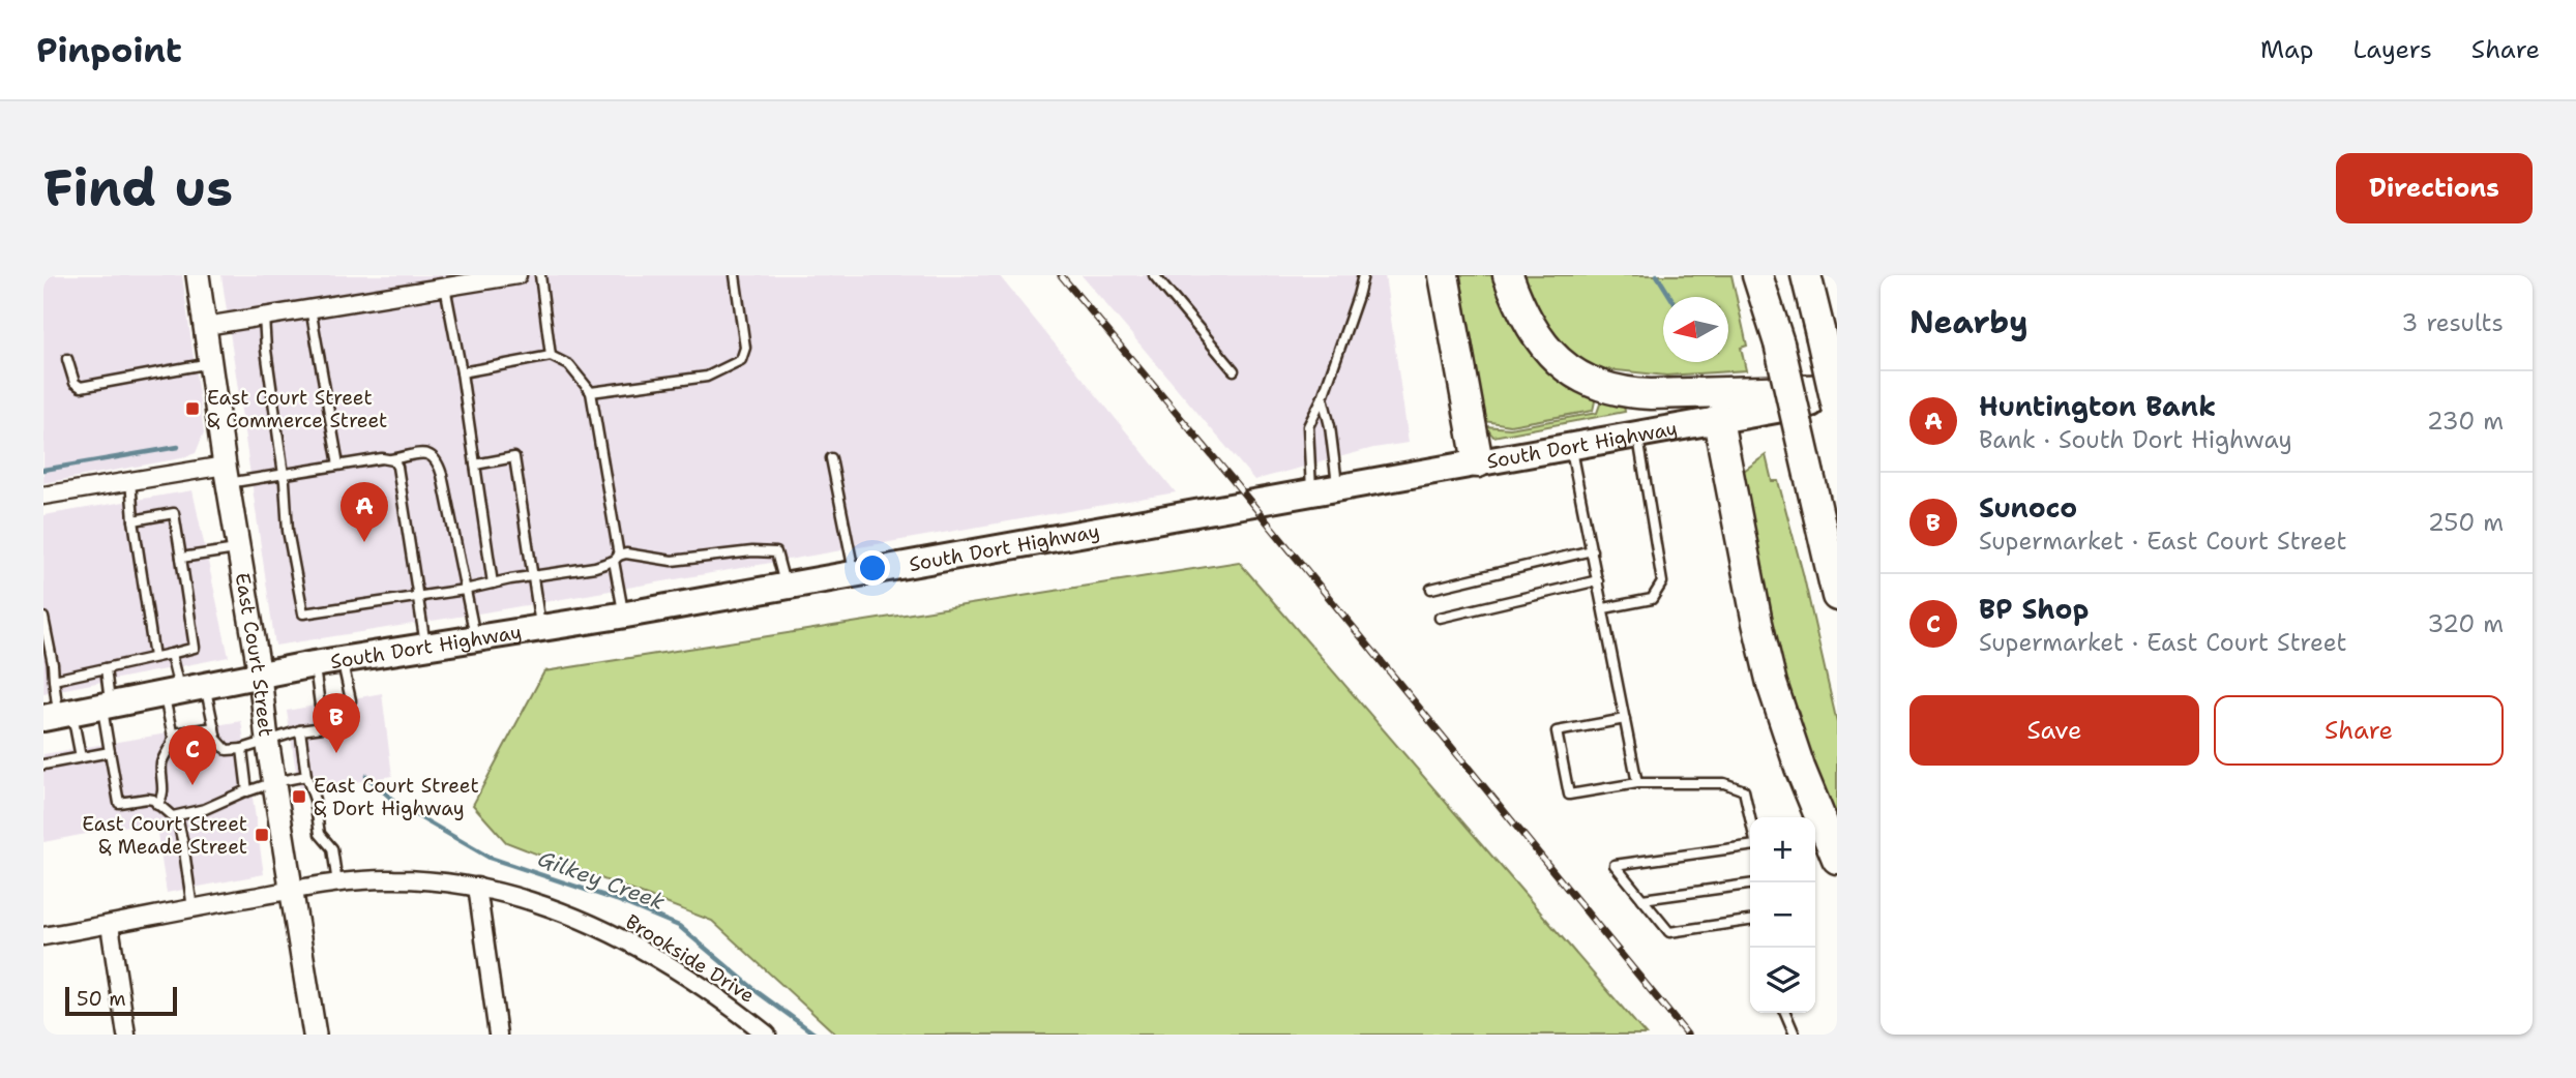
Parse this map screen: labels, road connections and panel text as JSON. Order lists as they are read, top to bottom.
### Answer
{
  "streets": {
    "main road": ["South Dort Highway"],
    "street": ["East Court Street", "Brookside Drive"]
  },
  "crossings": [
    ["South Dort Highway", "East Court Street"],
    ["East Court Street", "Brookside Drive"]
  ],
  "water": ["Gilkey Creek"],
  "places": {
    "transit": ["East Court Street & Commerce Street", "East Court Street & Dort Highway", "East Court Street & Meade Street"]
  },
  "scale_bar": "50 m",
  "north": "left",
  "page": {
    "header": "Pinpoint",
    "nav": ["Map", "Layers", "Share"],
    "buttons": [
      "Directions",
      ["Save", "Share"]
    ],
    "title": "Find us",
    "heading": ["Nearby", "3 results"],
    "list": [
      {
        "mark": "A",
        "name": "Huntington Bank",
        "note": "Bank · South Dort Highway",
        "value": "230 m"
      },
      {
        "mark": "B",
        "name": "Sunoco",
        "note": "Supermarket · East Court Street",
        "value": "250 m"
      },
      {
        "mark": "C",
        "name": "BP Shop",
        "note": "Supermarket · East Court Street",
        "value": "320 m"
      }
    ],
    "pins": ["A", "B", "C"],
    "map_buttons": ["+", "−"],
    "scale": "50 m"
  }
}
